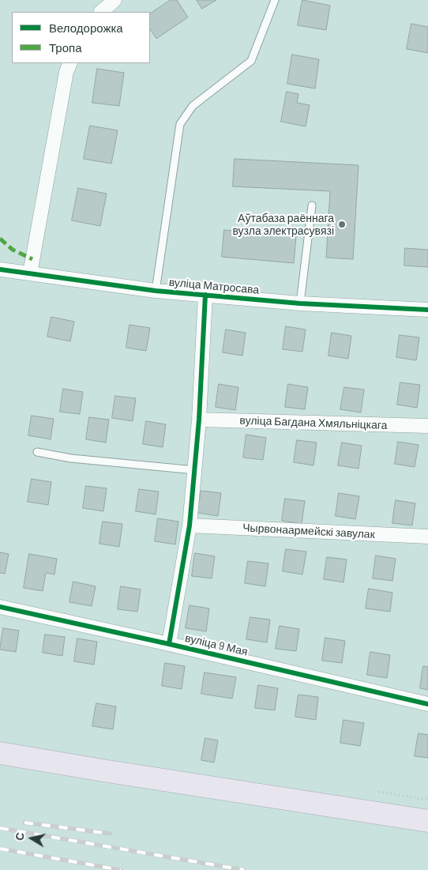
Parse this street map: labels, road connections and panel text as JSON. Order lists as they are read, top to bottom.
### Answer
{
  "streets": {
    "street": [
      "вуліца Матросава",
      "вуліца Багдана Хмяльніцкага",
      "Чырвонаармейскі завулак",
      "вуліца 9 Мая"
    ]
  },
  "places": ["Аўтабаза раённага вузла электрасувязі"],
  "legend": ["Велодорожка", "Тропа"],
  "north": "left"
}
